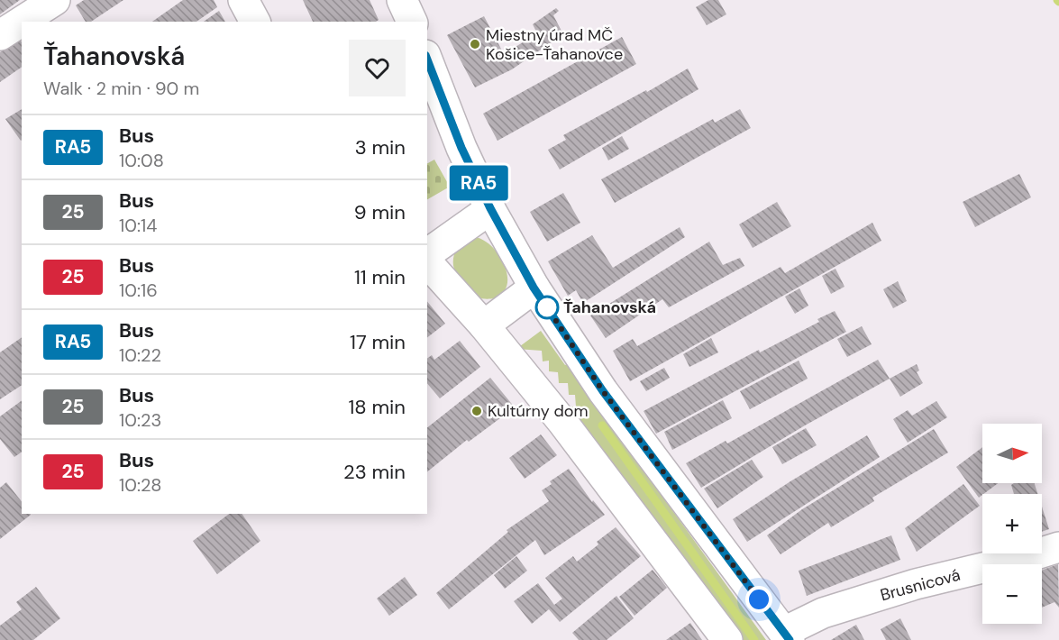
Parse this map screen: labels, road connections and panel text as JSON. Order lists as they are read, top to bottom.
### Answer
{
  "streets": {
    "street": ["Brusnicová"]
  },
  "places": ["Miestny úrad MČ Košice-Ťahanovce", "Ťahanovská", "Kultúrny dom"],
  "lines": ["bus line RA5"],
  "north": "right",
  "page": {
    "on_map": "RA5",
    "heading": ["Ťahanovská", "Walk · 2 min · 90 m"],
    "list": [
      {
        "mark": "RA5",
        "name": "Bus",
        "note": "10:08",
        "value": "3 min"
      },
      {
        "mark": "25",
        "name": "Bus",
        "note": "10:14",
        "value": "9 min"
      },
      {
        "mark": "25",
        "name": "Bus",
        "note": "10:16",
        "value": "11 min"
      },
      {
        "mark": "RA5",
        "name": "Bus",
        "note": "10:22",
        "value": "17 min"
      },
      {
        "mark": "25",
        "name": "Bus",
        "note": "10:23",
        "value": "18 min"
      },
      {
        "mark": "25",
        "name": "Bus",
        "note": "10:28",
        "value": "23 min"
      }
    ],
    "map_buttons": ["+", "−"]
  }
}
